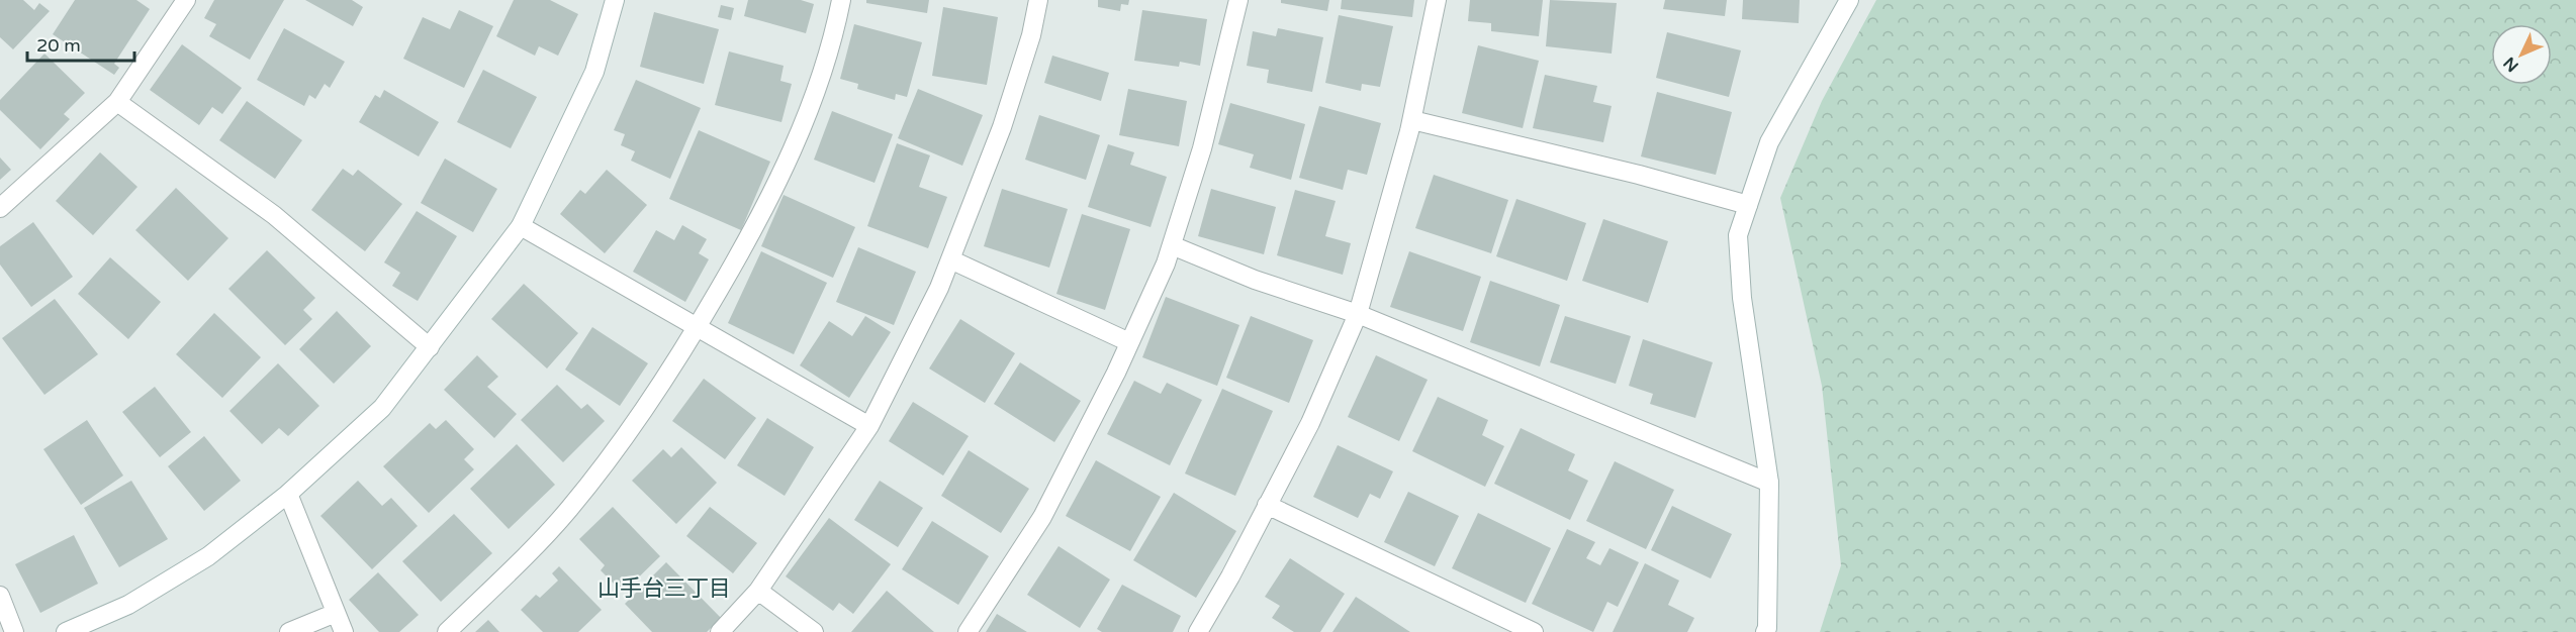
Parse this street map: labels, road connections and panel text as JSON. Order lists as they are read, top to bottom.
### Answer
{
  "districts": ["山手台三丁目"],
  "scale_bar": "20 m",
  "north": "bottom left"
}
